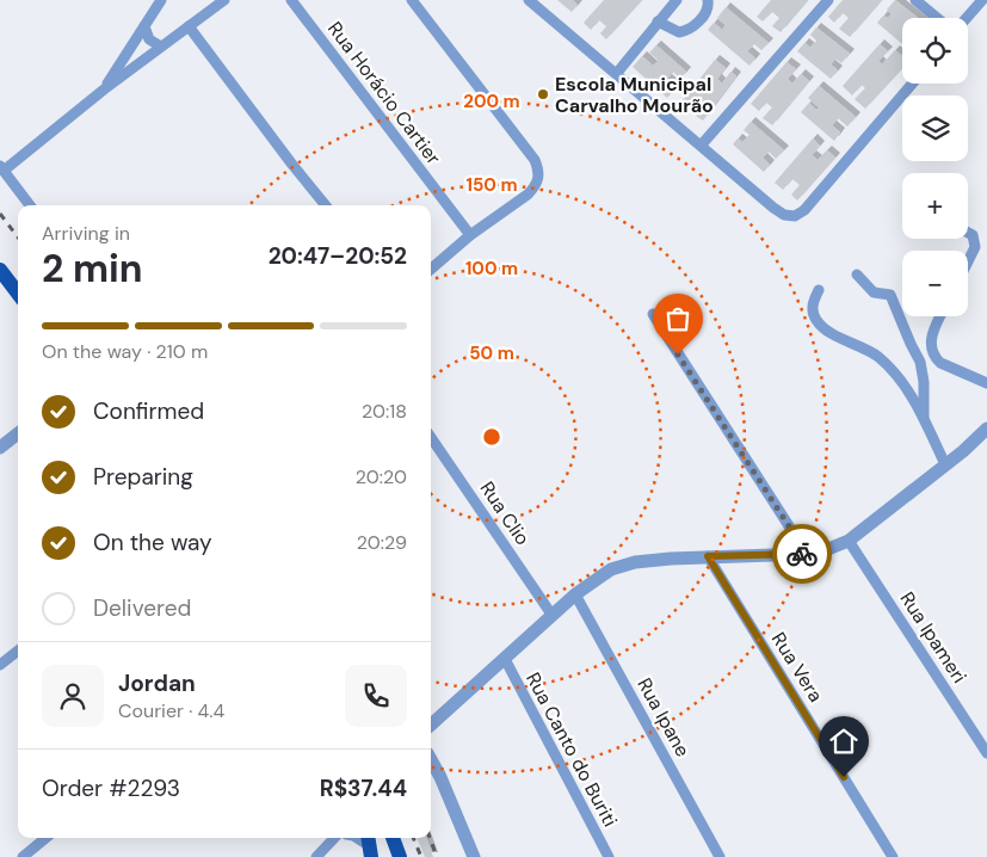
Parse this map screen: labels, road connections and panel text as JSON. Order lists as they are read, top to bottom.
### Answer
{
  "streets": {
    "street": [
      "Rua Horácio Cartier",
      "Rua Clio",
      "Rua Ipameri",
      "Rua Vera",
      "Rua Ipane",
      "Rua Canto do Buriti"
    ]
  },
  "places": ["Escola Municipal Carvalho Mourão"],
  "page": {
    "map_buttons": ["+", "−"],
    "heading": ["2 min", "Arriving in", "20:47–20:52"],
    "panel": [
      "Jordan",
      "Courier · 4.4",
      "Order #2293",
      "R$37.44"
    ],
    "bar": "On the way · 210 m",
    "list": [
      ["Confirmed", "20:18"],
      ["Preparing", "20:20"],
      ["On the way", "20:29"],
      "Delivered"
    ]
  },
  "rings": [
    "200 m",
    "150 m",
    "100 m",
    "50 m"
  ]
}
